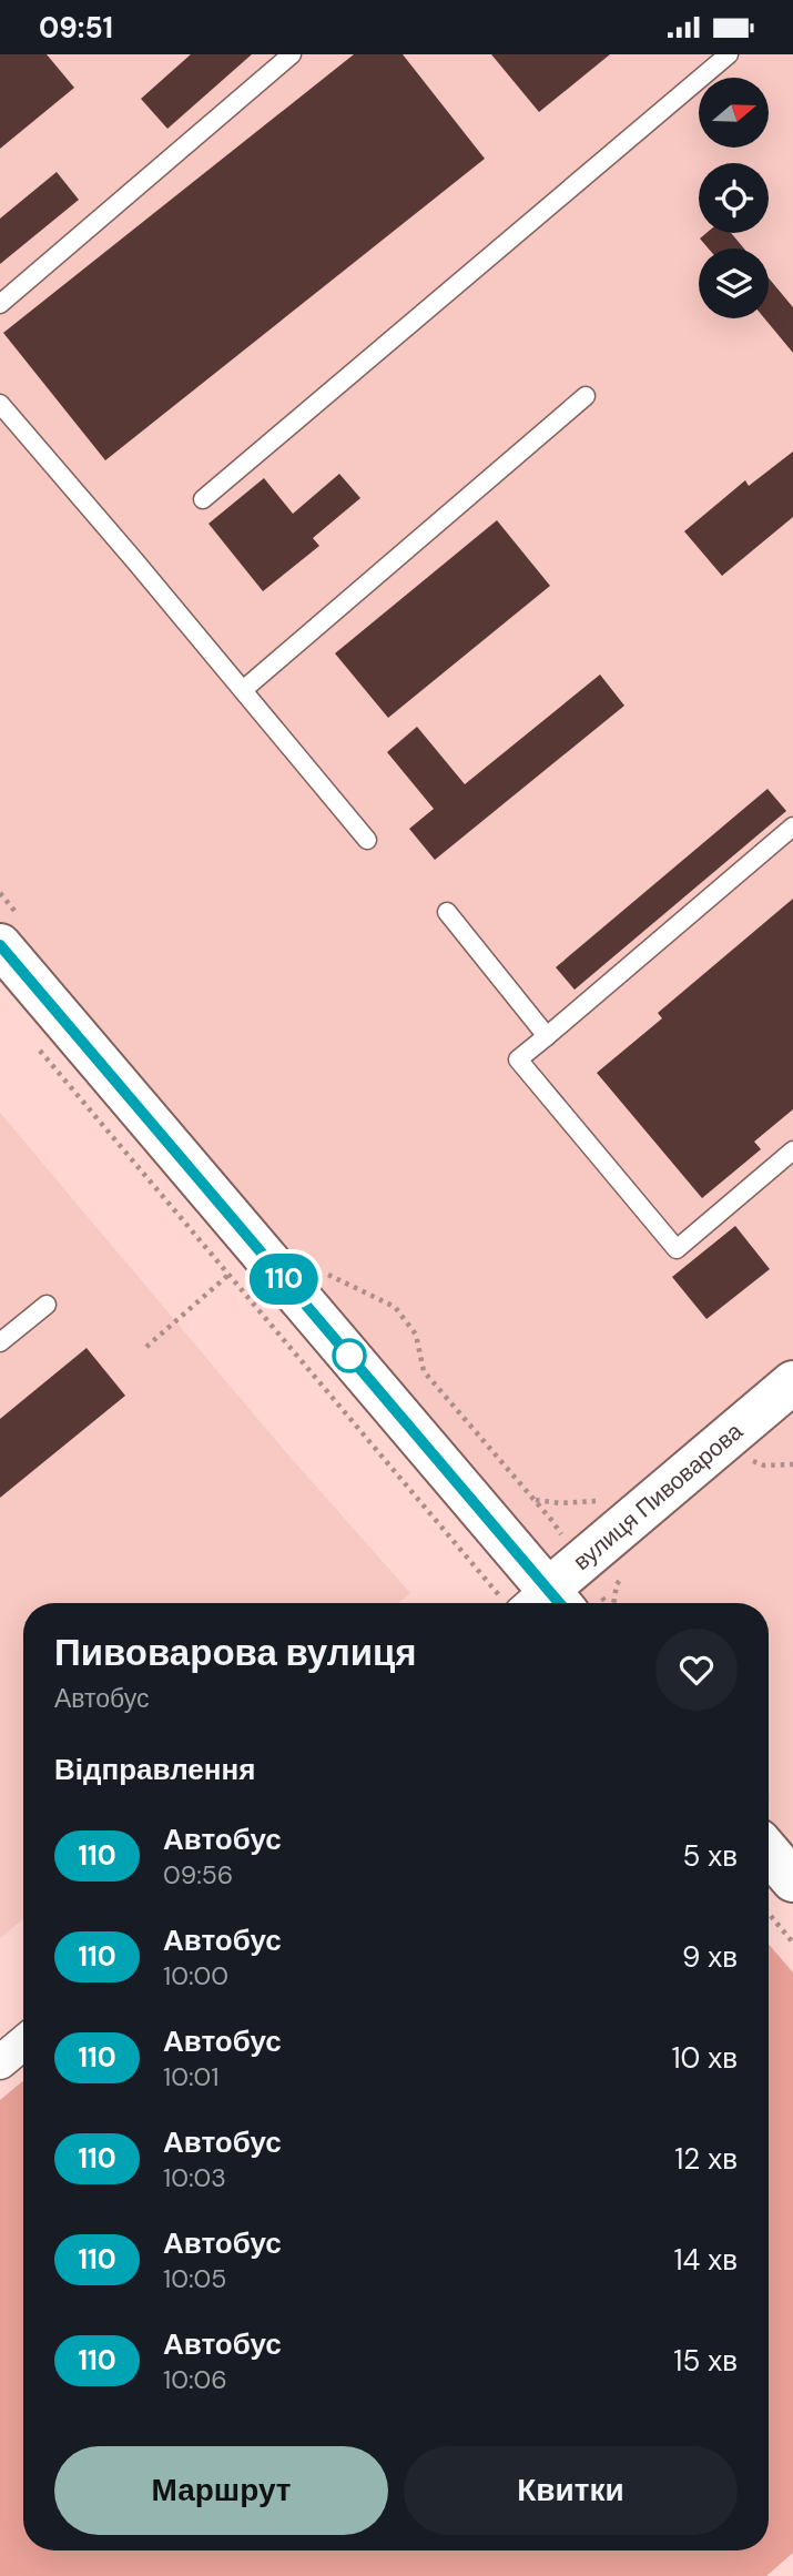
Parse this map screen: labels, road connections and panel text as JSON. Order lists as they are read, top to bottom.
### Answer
{
  "streets": {
    "main road": ["вулиця Пивоварова"]
  },
  "lines": ["bus line 110"],
  "north": "right",
  "page": {
    "status": "09:51",
    "on_map": "110",
    "heading": [
      ["Пивоварова вулиця", "Автобус"],
      "Відправлення"
    ],
    "list": [
      {
        "mark": "110",
        "name": "Автобус",
        "note": "09:56",
        "value": "5 хв"
      },
      {
        "mark": "110",
        "name": "Автобус",
        "note": "10:00",
        "value": "9 хв"
      },
      {
        "mark": "110",
        "name": "Автобус",
        "note": "10:01",
        "value": "10 хв"
      },
      {
        "mark": "110",
        "name": "Автобус",
        "note": "10:03",
        "value": "12 хв"
      },
      {
        "mark": "110",
        "name": "Автобус",
        "note": "10:05",
        "value": "14 хв"
      },
      {
        "mark": "110",
        "name": "Автобус",
        "note": "10:06",
        "value": "15 хв"
      }
    ],
    "buttons": ["Маршрут", "Квитки"]
  }
}
